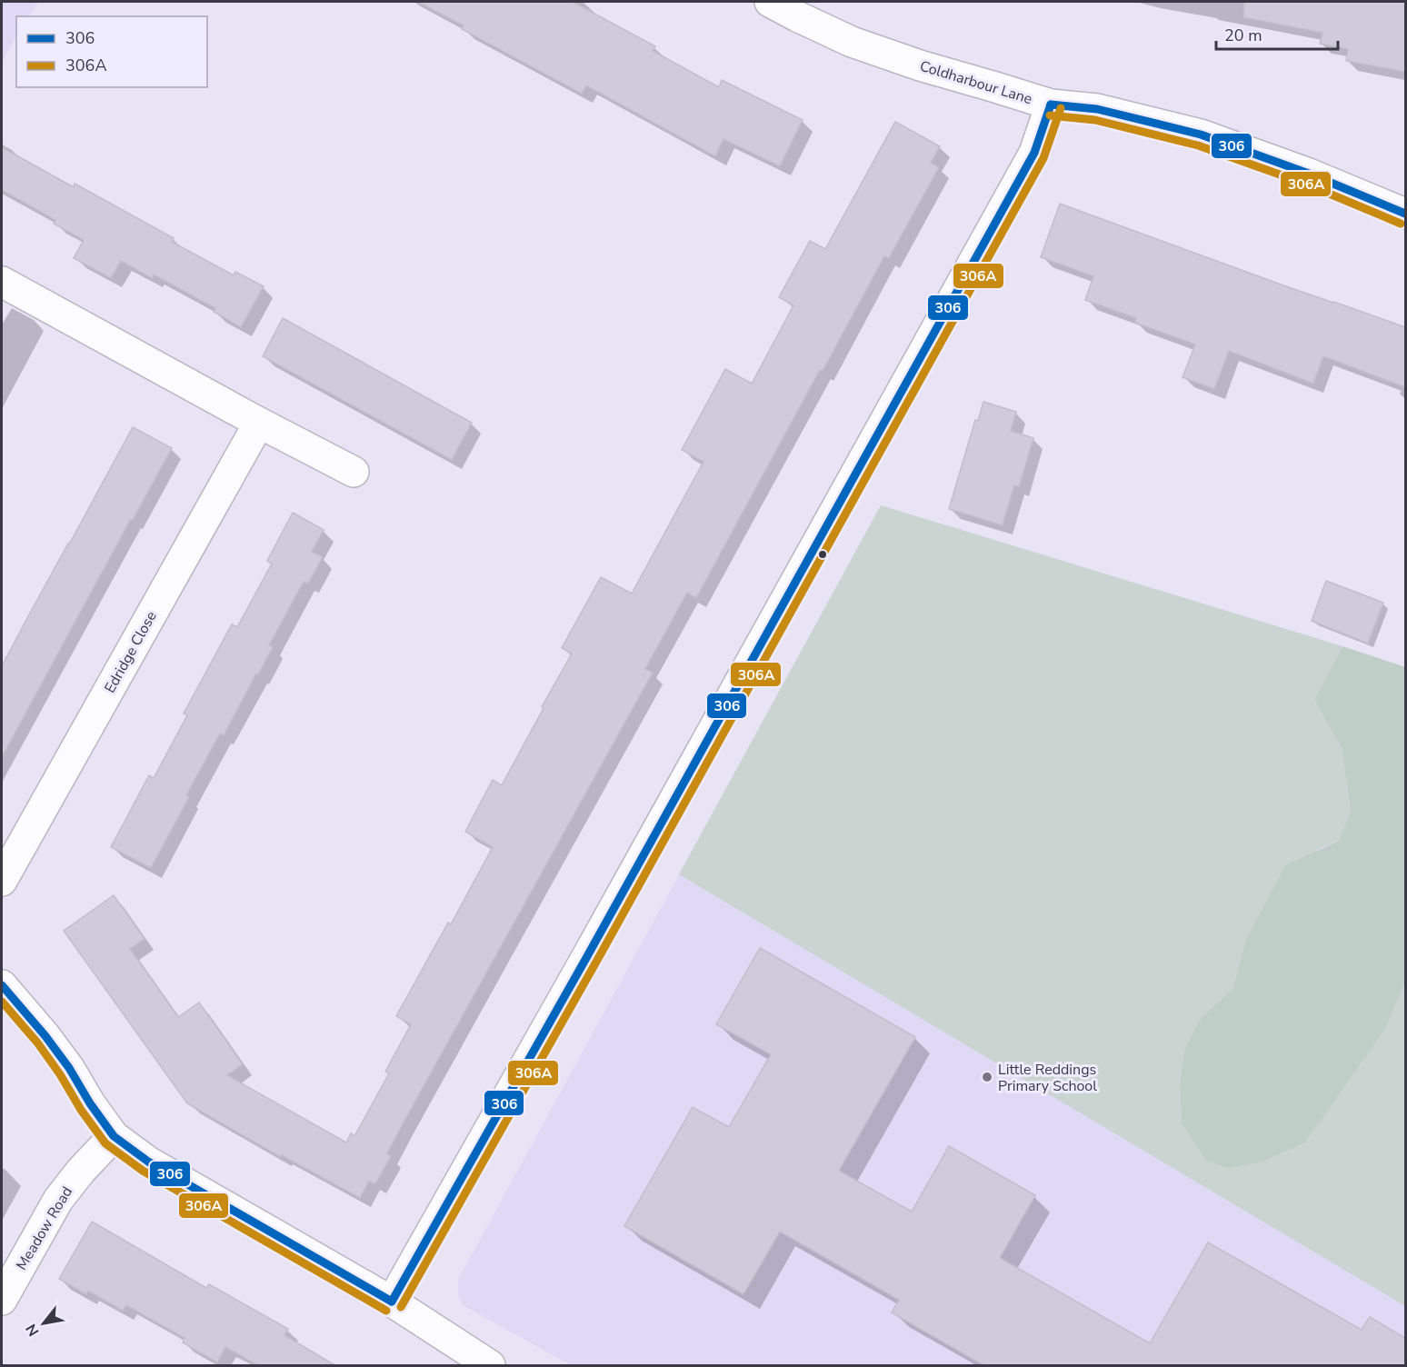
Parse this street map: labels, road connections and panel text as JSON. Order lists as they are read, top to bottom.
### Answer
{
  "streets": {
    "street": ["Coldharbour Lane", "Edridge Close", "Meadow Road"]
  },
  "places": ["Little Reddings Primary School"],
  "lines": ["transit line 306", "transit line 306A"],
  "legend": ["306", "306A"],
  "scale_bar": "20 m",
  "north": "bottom left"
}
